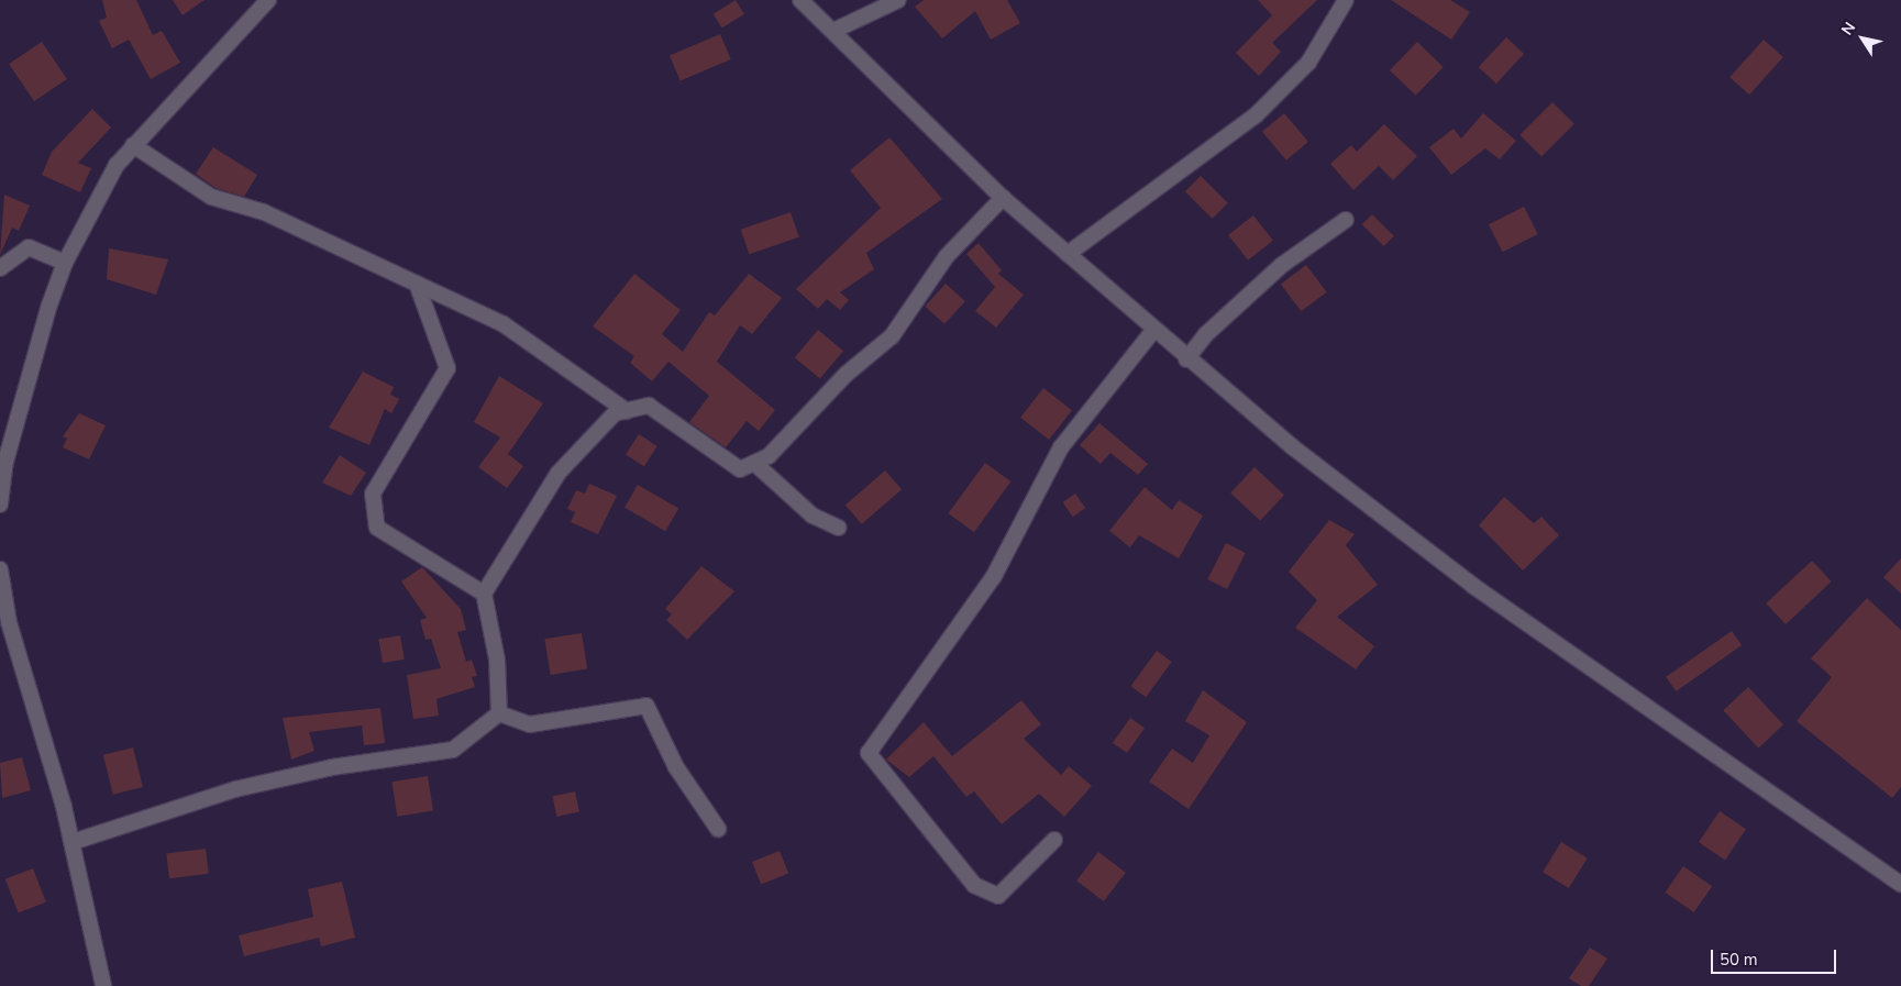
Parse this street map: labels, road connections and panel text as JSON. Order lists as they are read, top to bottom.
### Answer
{
  "scale_bar": "50 m",
  "north": "top left"
}
